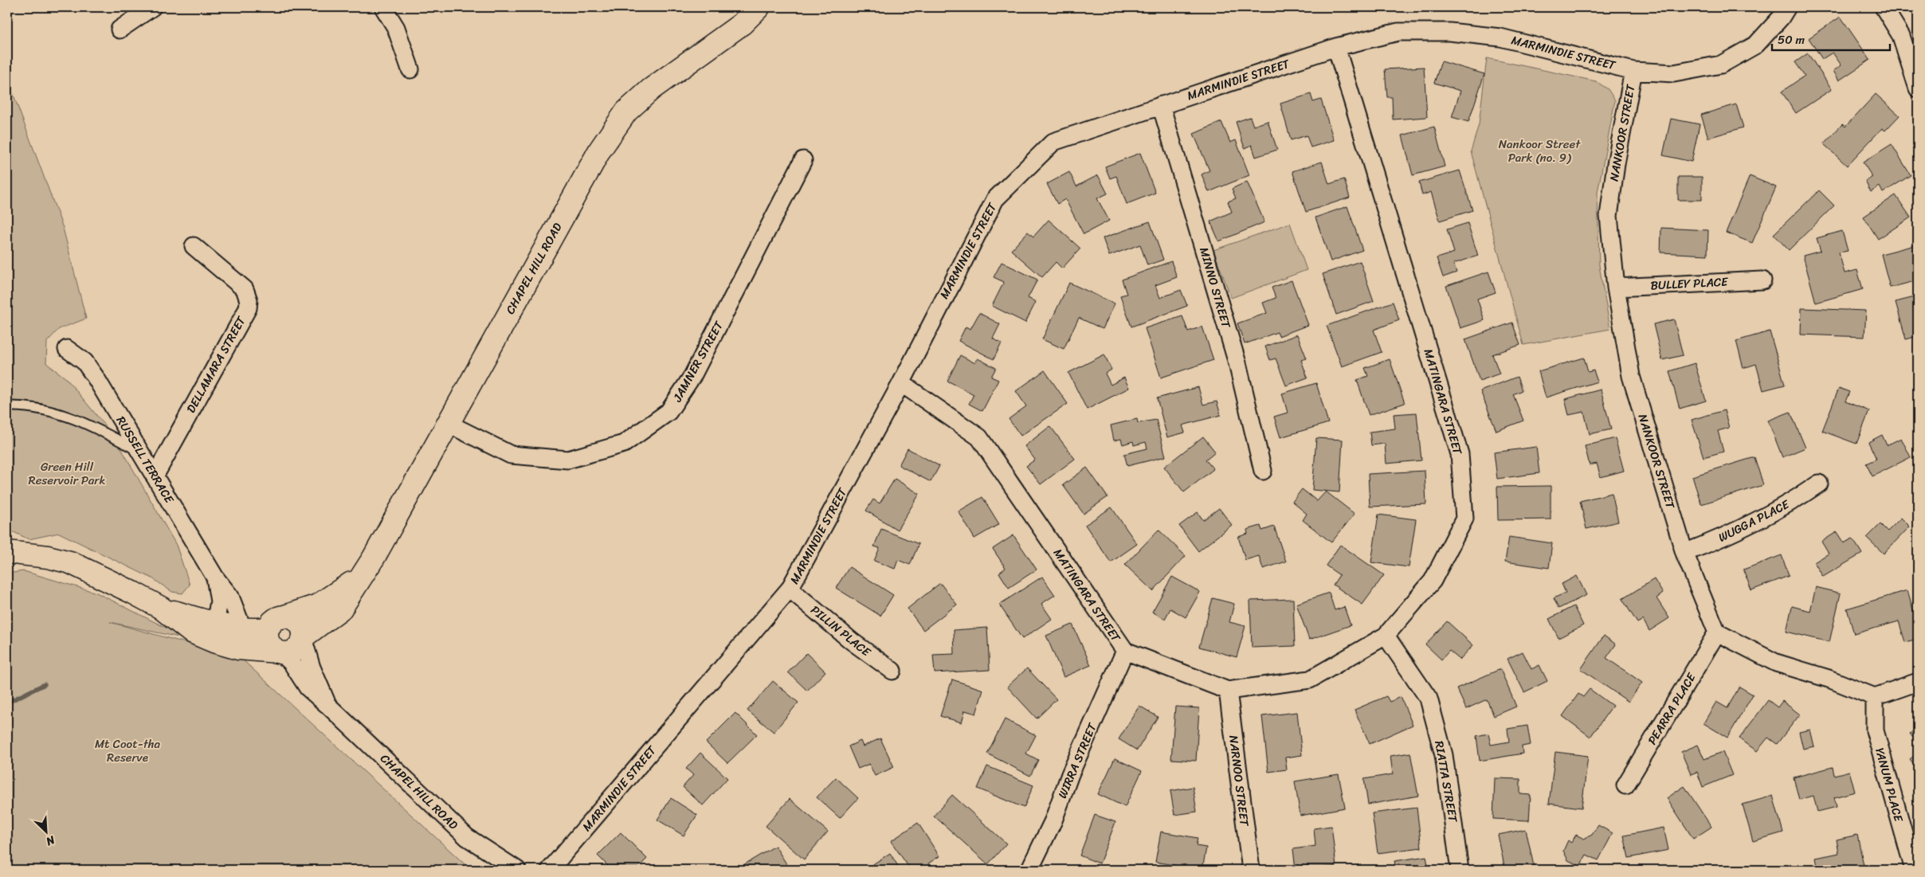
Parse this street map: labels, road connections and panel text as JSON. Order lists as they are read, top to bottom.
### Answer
{
  "streets": {
    "main road": ["CHAPEL HILL ROAD"],
    "street": [
      "MARMINDIE STREET",
      "NANKOOR STREET",
      "BULLEY PLACE",
      "MINNO STREET",
      "JAMNER STREET",
      "DELLAMARA STREET",
      "MATINGARA STREET",
      "RUSSELL TERRACE",
      "WUGGA PLACE",
      "PILLIN PLACE",
      "PEARRA PLACE",
      "WIRRA STREET",
      "NARNOO STREET",
      "RIATTA STREET",
      "YANUM PLACE"
    ]
  },
  "crossings": [
    ["MARMINDIE STREET", "NANKOOR STREET"],
    ["MARMINDIE STREET", "MINNO STREET"],
    ["MARMINDIE STREET", "MATINGARA STREET"],
    ["MARMINDIE STREET", "PILLIN PLACE"],
    ["NANKOOR STREET", "BULLEY PLACE"],
    ["NANKOOR STREET", "WUGGA PLACE"],
    ["NANKOOR STREET", "PEARRA PLACE"],
    ["CHAPEL HILL ROAD", "JAMNER STREET"],
    ["DELLAMARA STREET", "RUSSELL TERRACE"],
    ["MATINGARA STREET", "WIRRA STREET"],
    ["MATINGARA STREET", "NARNOO STREET"],
    ["MATINGARA STREET", "RIATTA STREET"]
  ],
  "parks": ["Nankoor Street Park (no. 9)", "Green Hill Reservoir Park", "Mt Coot-tha Reserve"],
  "scale_bar": "50 m",
  "north": "bottom right"
}
